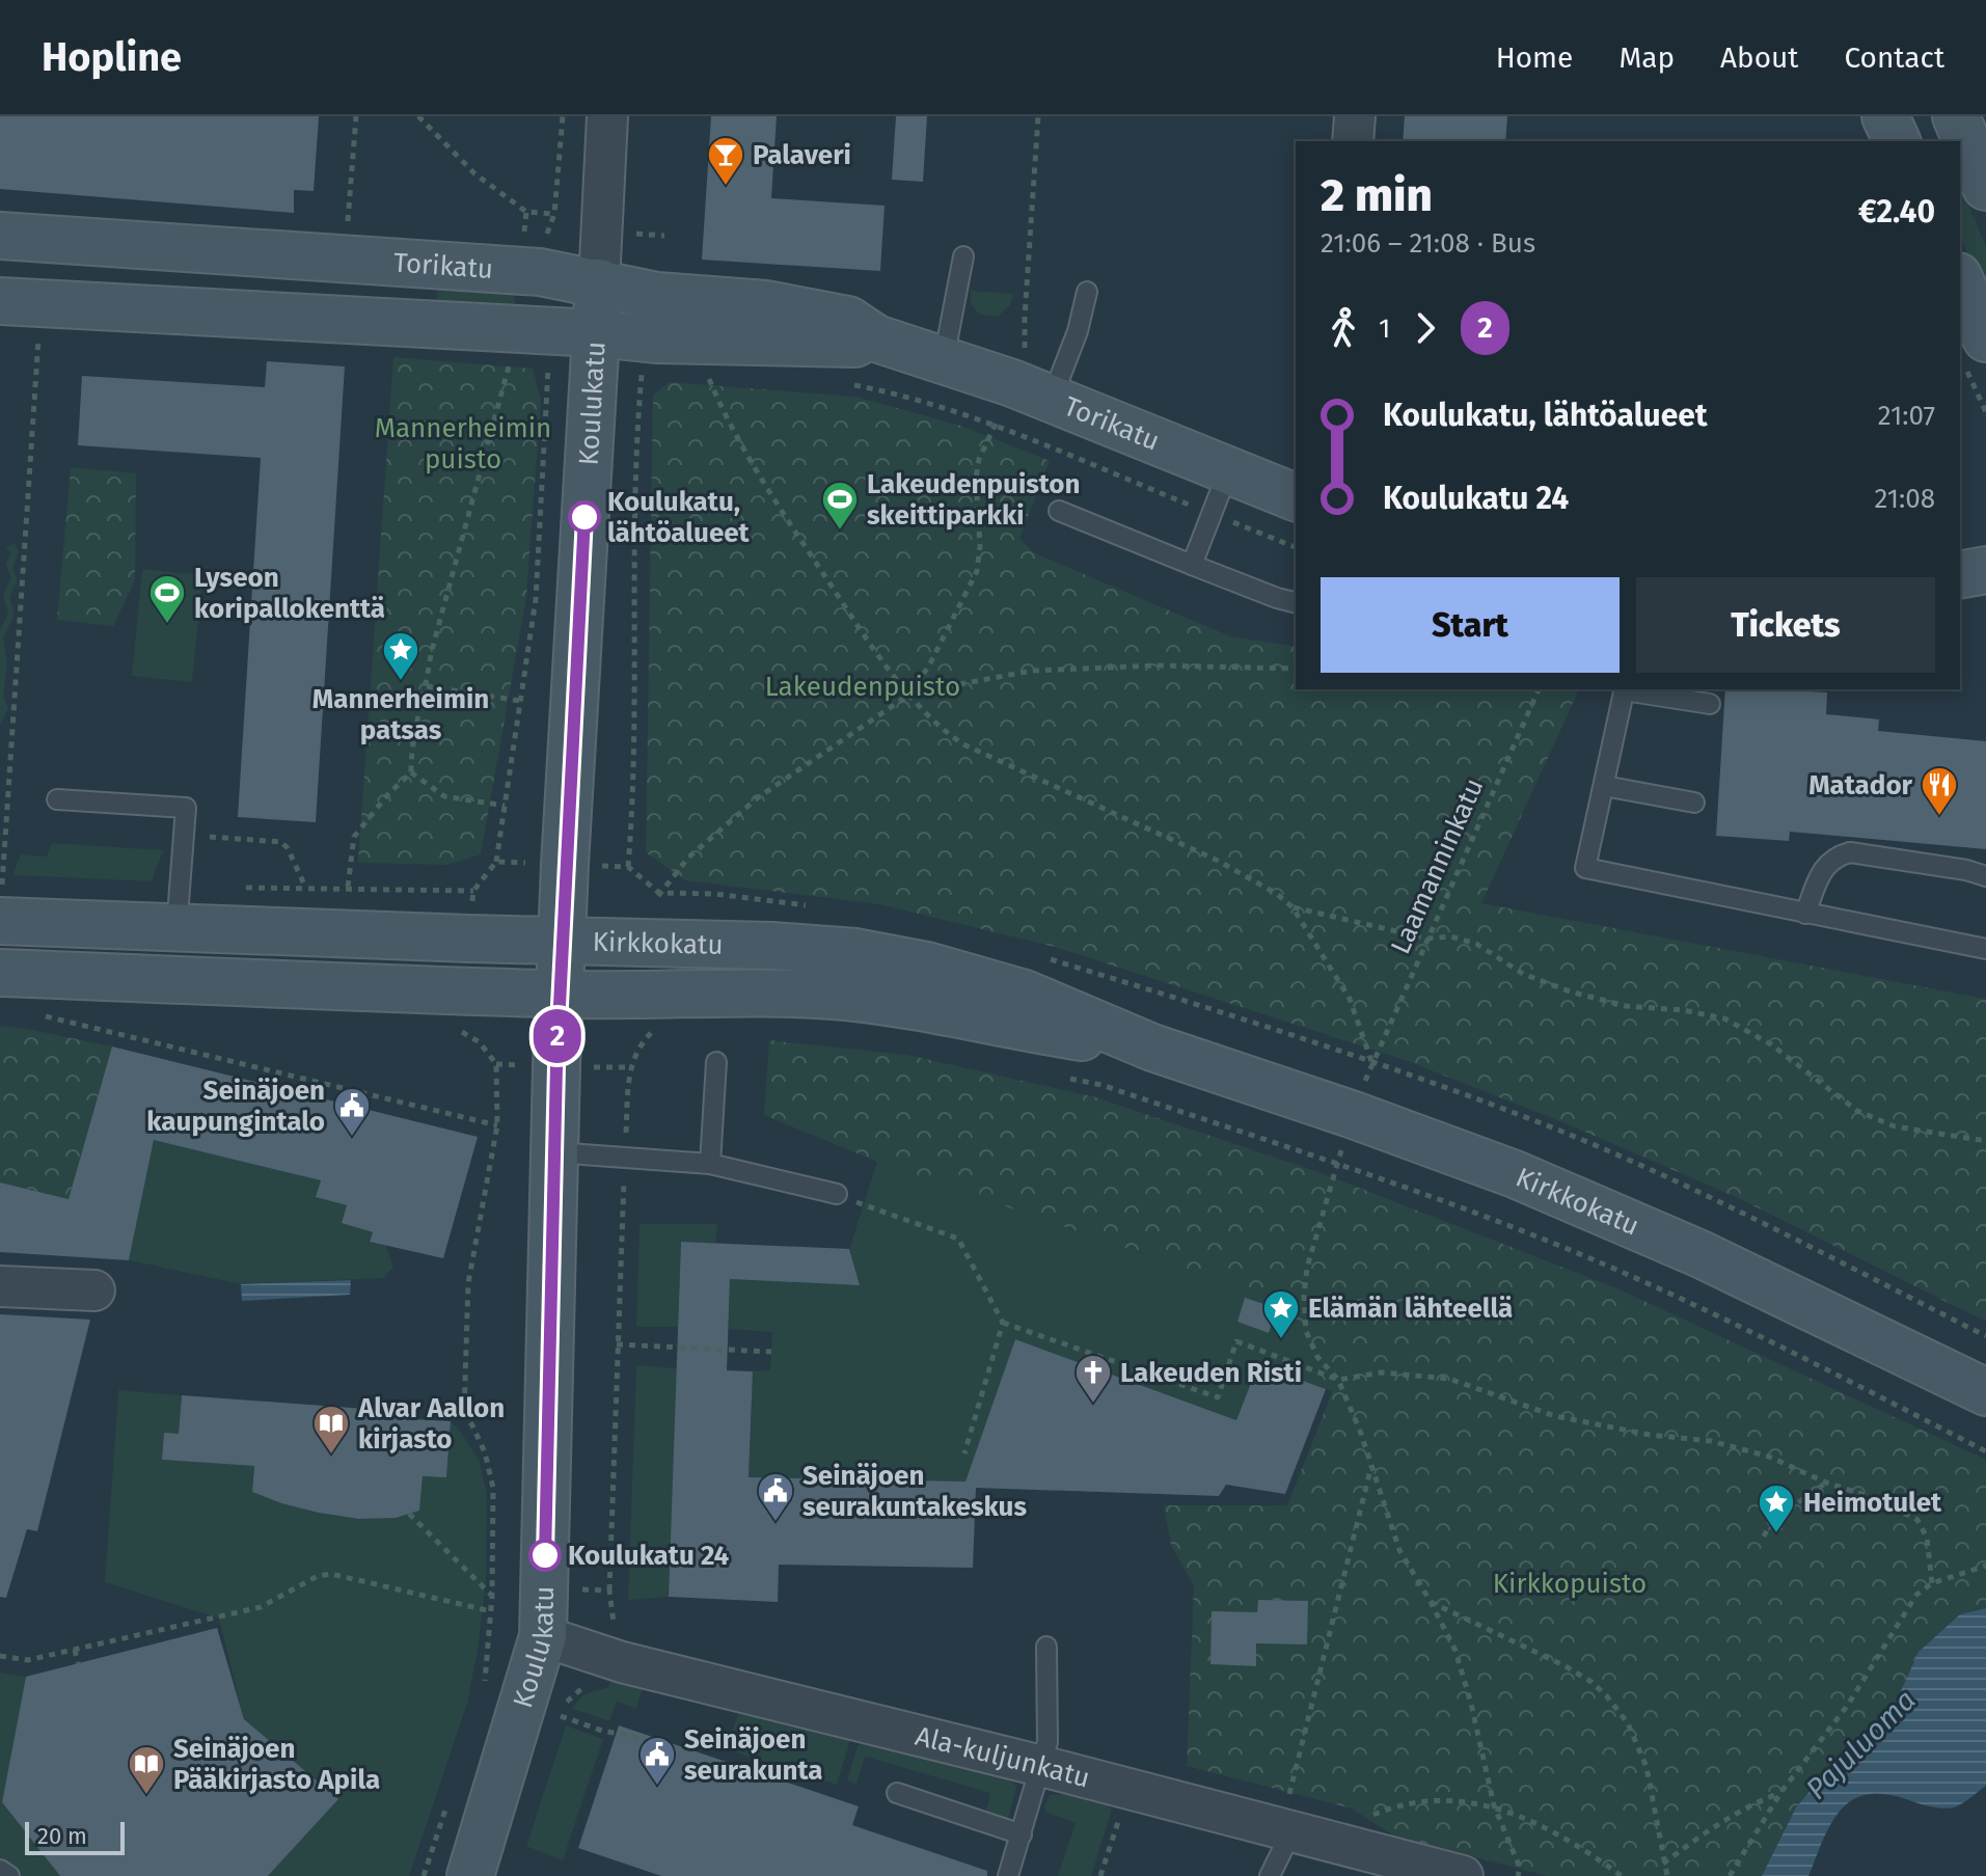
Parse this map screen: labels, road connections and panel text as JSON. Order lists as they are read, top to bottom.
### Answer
{
  "streets": {
    "street": [
      "Torikatu",
      "Koulukatu",
      "Kirkkokatu",
      "Ala-kuljunkatu"
    ],
    "path": ["Laamanninkatu"]
  },
  "crossings": [
    ["Torikatu", "Koulukatu"],
    ["Koulukatu", "Kirkkokatu"],
    ["Koulukatu", "Ala-kuljunkatu"]
  ],
  "water": ["Pajuluoma"],
  "parks": ["Mannerheimin puisto", "Lakeudenpuisto", "Kirkkopuisto"],
  "places": {
    "bar": ["Palaveri"],
    "other": ["Koulukatu, lähtöalueet", "Koulukatu 24"],
    "sports": ["Lakeudenpuiston skeittiparkki", "Lyseon koripallokenttä"],
    "place": ["Mannerheimin patsas", "Elämän lähteellä", "Heimotulet"],
    "restaurant": ["Matador"],
    "public building": ["Seinäjoen kaupungintalo", "Seinäjoen seurakuntakeskus", "Seinäjoen seurakunta"],
    "church": ["Lakeuden Risti"],
    "library": ["Alvar Aallon kirjasto", "Seinäjoen Pääkirjasto Apila"]
  },
  "lines": ["bus line 2"],
  "scale_bar": "20 m",
  "page": {
    "header": "Hopline",
    "nav": [
      "Home",
      "Map",
      "About",
      "Contact"
    ],
    "on_map": "2",
    "heading": ["2 min", "21:06 – 21:08 · Bus", "€2.40"],
    "legs": ["1", "2"],
    "list": [
      {
        "name": "Koulukatu, lähtöalueet",
        "value": "21:07"
      },
      {
        "name": "Koulukatu 24",
        "value": "21:08"
      }
    ],
    "buttons": ["Start", "Tickets"],
    "scale": "20 m"
  }
}
